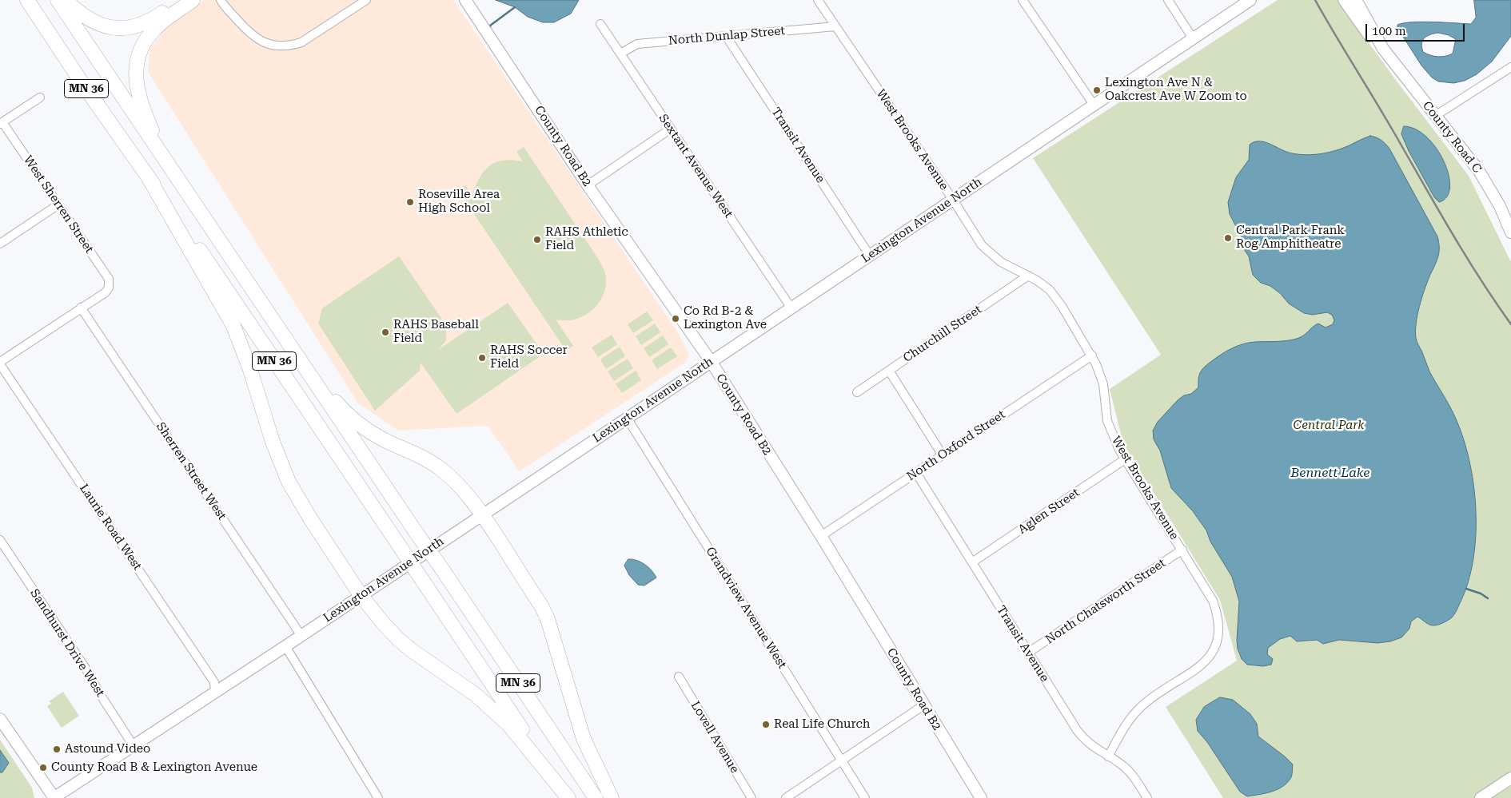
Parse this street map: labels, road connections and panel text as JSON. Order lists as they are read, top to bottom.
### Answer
{
  "streets": {
    "highway": ["MN 36"],
    "main road": ["County Road C", "County Road B2", "Lexington Avenue North"],
    "street": [
      "North Dunlap Street",
      "West Brooks Avenue",
      "Transit Avenue",
      "Sextant Avenue West",
      "West Sherren Street",
      "Churchill Street",
      "North Oxford Street",
      "Sherren Street West",
      "Aglen Street",
      "Laurie Road West",
      "North Chatsworth Street",
      "Grandview Avenue West",
      "Sandhurst Drive West",
      "Lovell Avenue"
    ]
  },
  "crossings": [
    ["North Dunlap Street", "West Brooks Avenue"],
    ["North Dunlap Street", "Transit Avenue"],
    ["North Dunlap Street", "Sextant Avenue West"],
    ["West Brooks Avenue", "Transit Avenue"],
    ["West Brooks Avenue", "Lexington Avenue North"],
    ["West Brooks Avenue", "Churchill Street"],
    ["West Brooks Avenue", "North Oxford Street"],
    ["West Brooks Avenue", "Aglen Street"],
    ["West Brooks Avenue", "North Chatsworth Street"],
    ["Transit Avenue", "Lexington Avenue North"],
    ["Transit Avenue", "North Oxford Street"],
    ["Transit Avenue", "Aglen Street"],
    ["Transit Avenue", "North Chatsworth Street"],
    ["County Road B2", "Lexington Avenue North"],
    ["County Road B2", "North Oxford Street"],
    ["Sextant Avenue West", "Lexington Avenue North"],
    ["West Sherren Street", "Sherren Street West"],
    ["Lexington Avenue North", "Sherren Street West"],
    ["Lexington Avenue North", "Laurie Road West"],
    ["Lexington Avenue North", "Grandview Avenue West"],
    ["Lexington Avenue North", "Sandhurst Drive West"]
  ],
  "water": ["Bennett Lake"],
  "parks": ["Central Park"],
  "places": [
    "Lexington Ave N & Oakcrest Ave W Zoom to",
    "Roseville Area High School",
    "Central Park Frank Rog Amphitheatre",
    "RAHS Athletic Field",
    "Co Rd B-2 & Lexington Ave",
    "RAHS Baseball Field",
    "RAHS Soccer Field",
    "Real Life Church",
    "Astound Video",
    "County Road B & Lexington Avenue"
  ],
  "scale_bar": "100 m"
}
